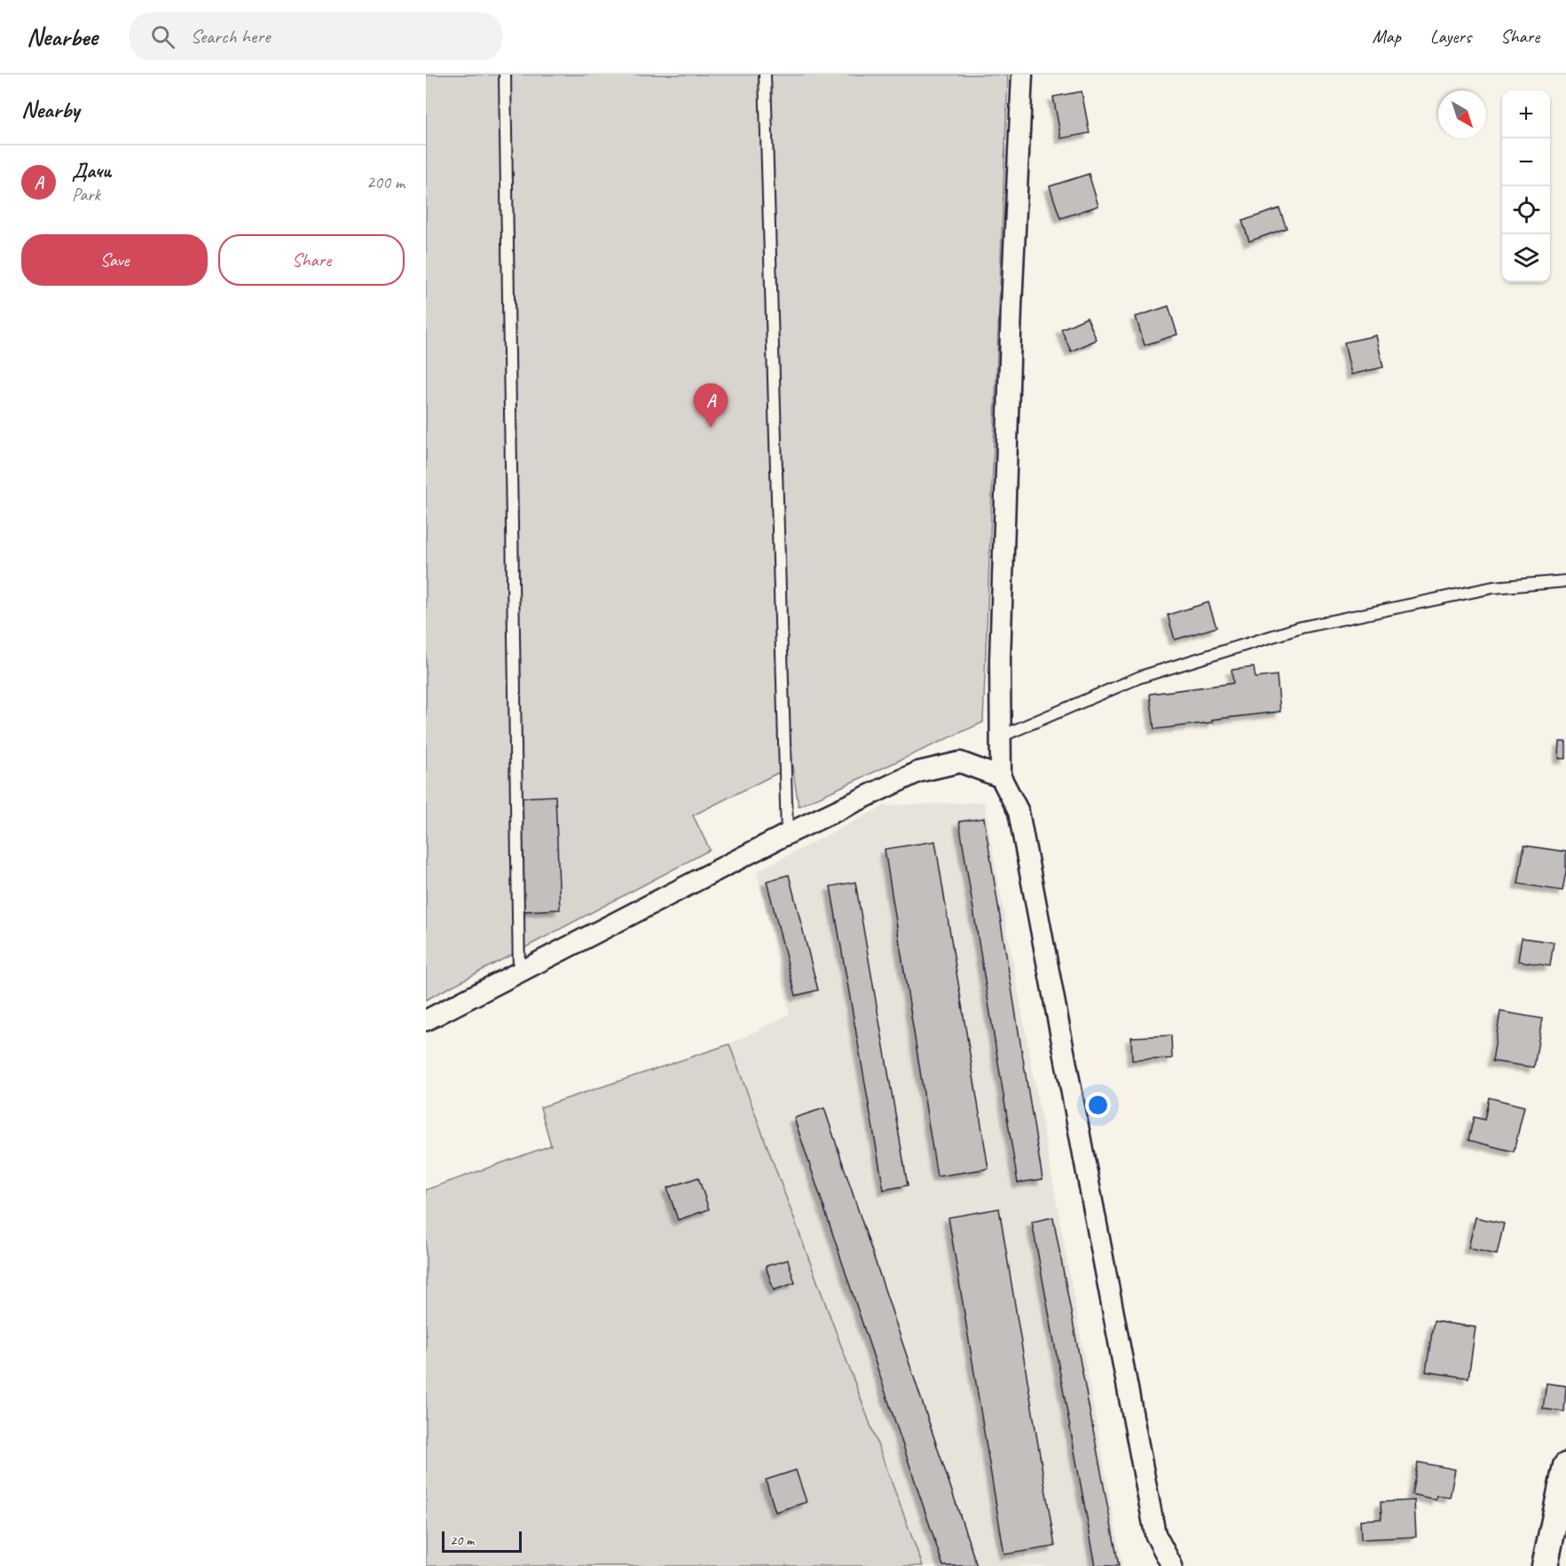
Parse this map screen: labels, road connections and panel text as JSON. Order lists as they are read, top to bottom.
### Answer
{
  "scale_bar": "20 m",
  "north": "bottom right",
  "page": {
    "header": "Nearbee",
    "search": "Search here",
    "nav": ["Map", "Layers", "Share"],
    "heading": "Nearby",
    "map_buttons": ["+", "−"],
    "list": [
      {
        "mark": "A",
        "name": "Дачи",
        "note": "Park",
        "value": "200 m"
      }
    ],
    "buttons": ["Save", "Share"],
    "pins": "A",
    "scale": "20 m"
  }
}
